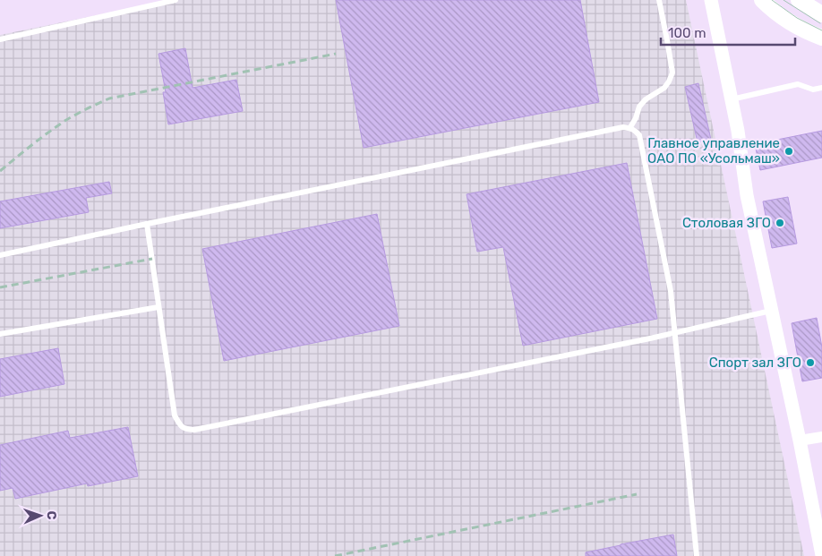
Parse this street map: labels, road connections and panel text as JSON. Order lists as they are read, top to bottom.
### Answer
{
  "places": ["Главное управление ОАО ПО «Усольмаш»", "Столовая ЗГО", "Спорт зал ЗГО"],
  "scale_bar": "100 m",
  "north": "right"
}
